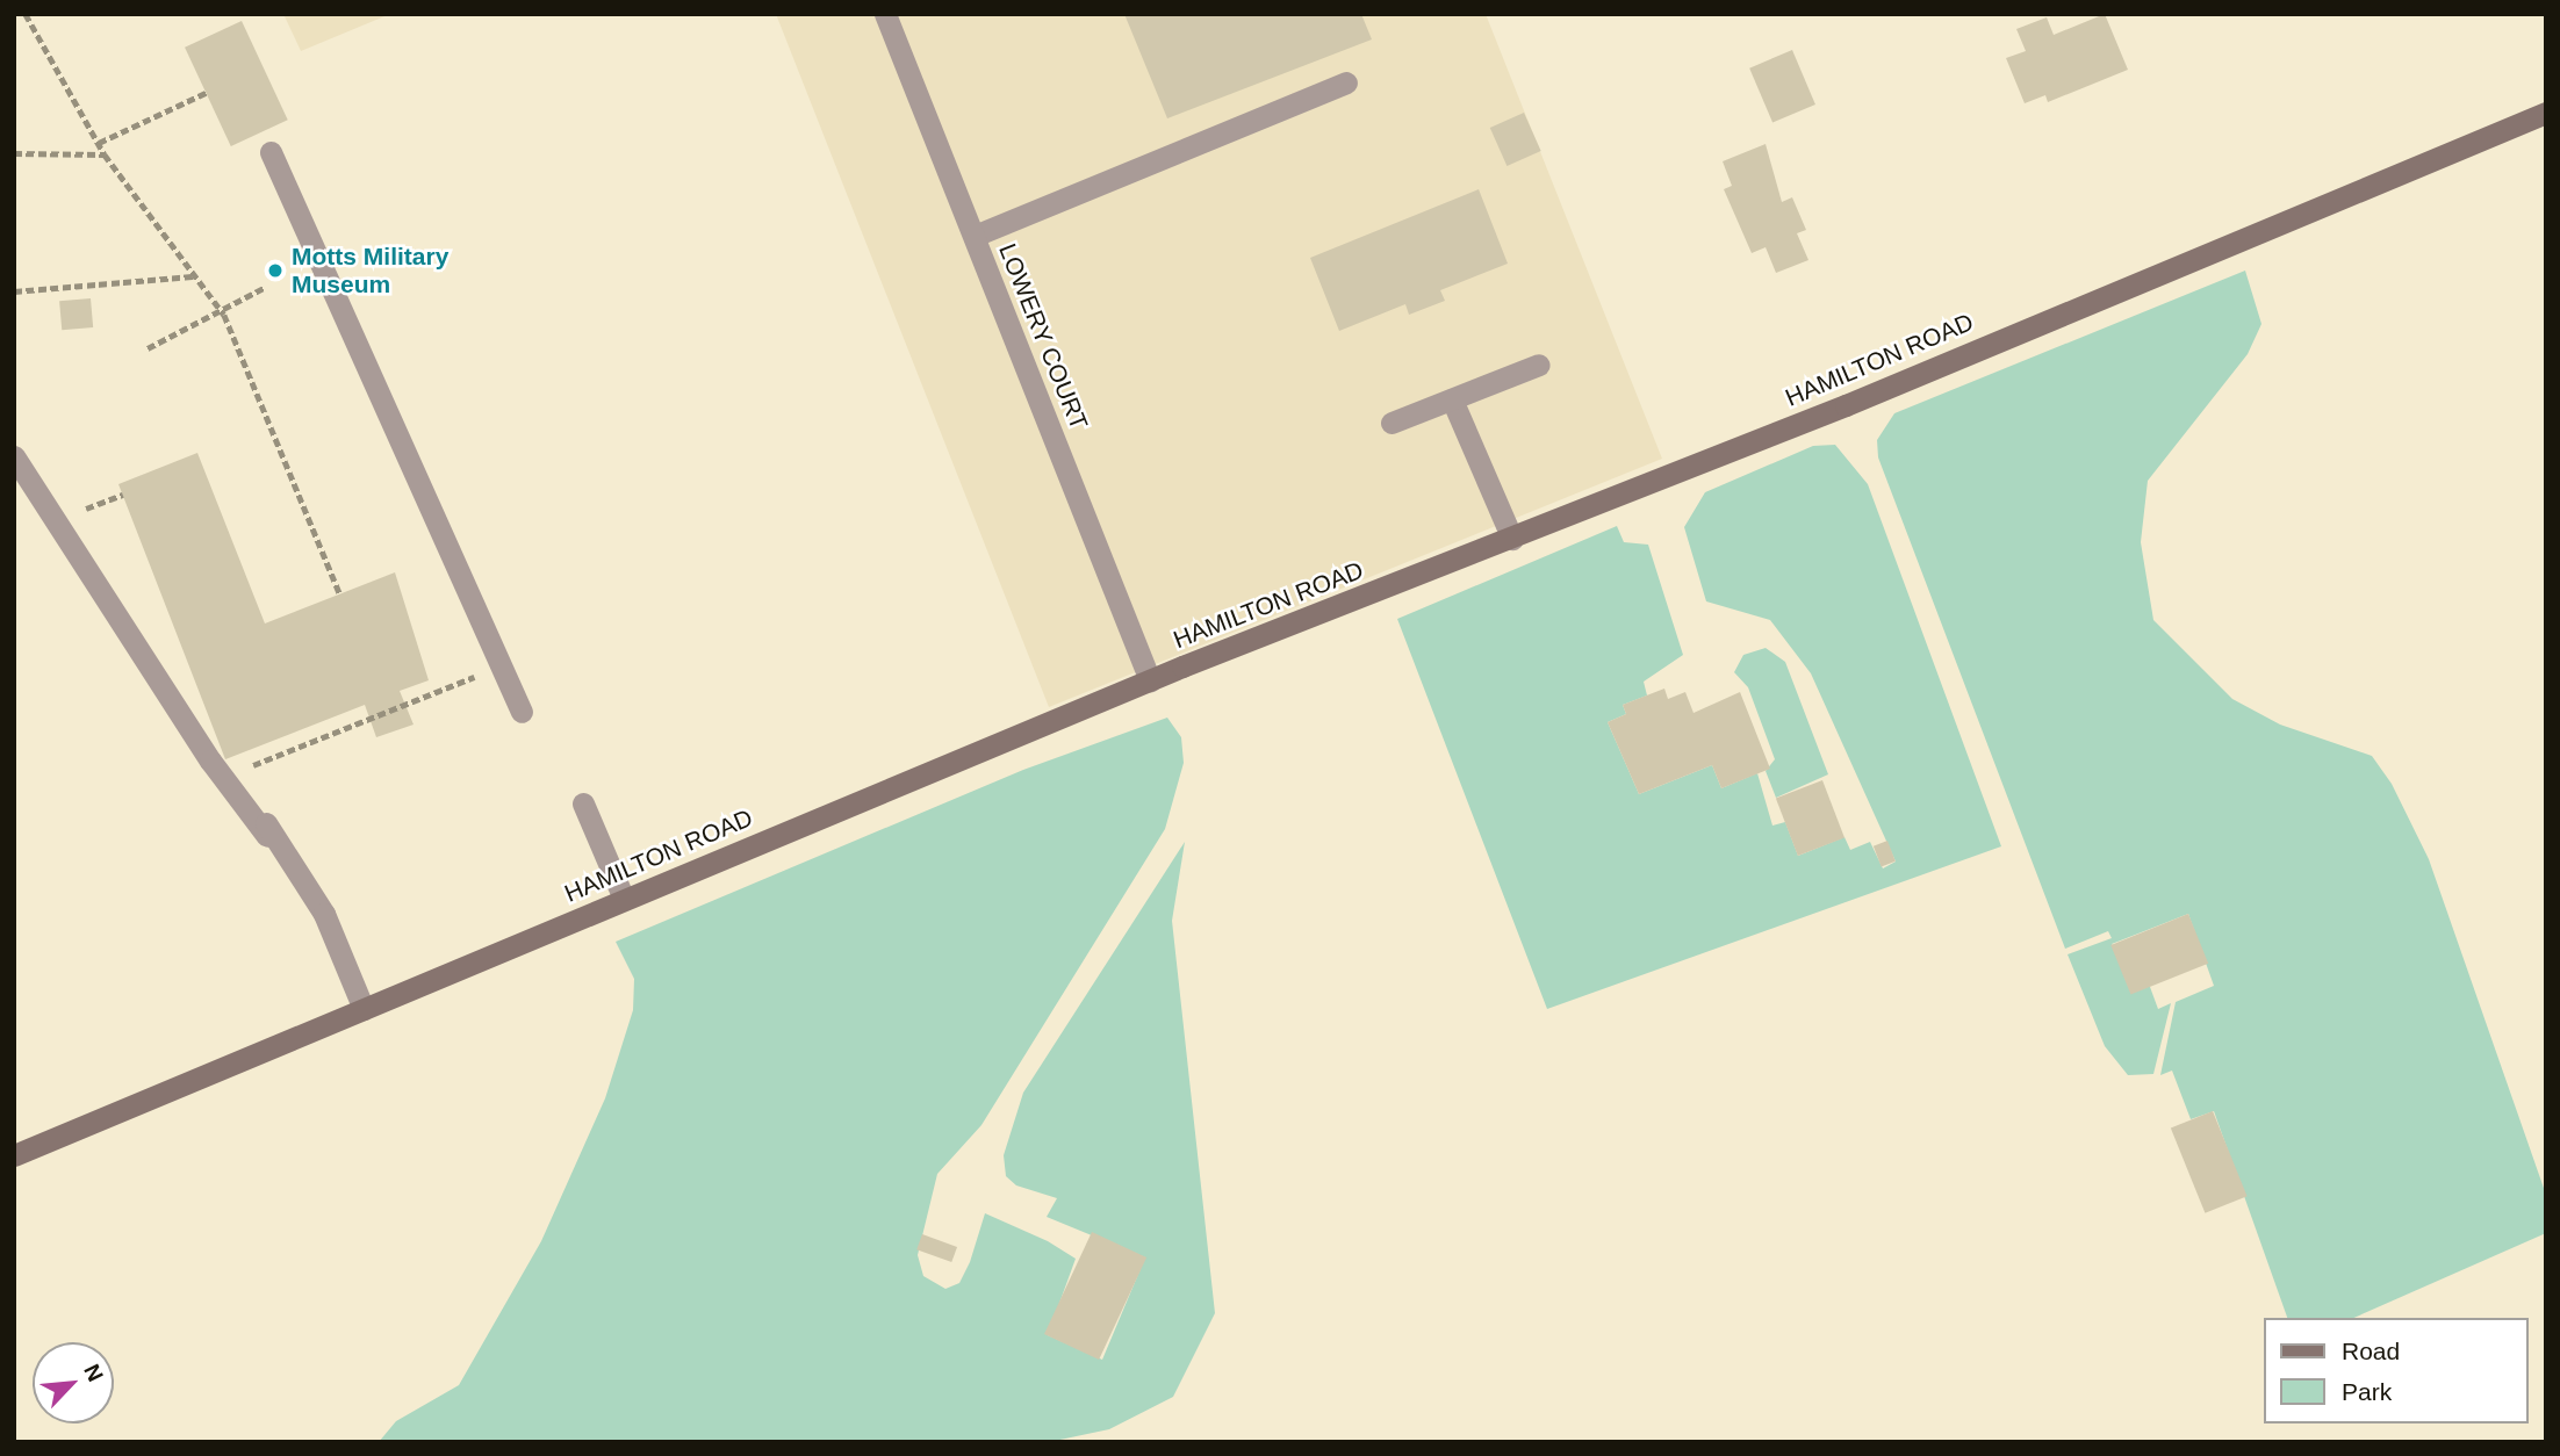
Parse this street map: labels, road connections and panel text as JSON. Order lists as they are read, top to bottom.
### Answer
{
  "streets": {
    "main road": ["HAMILTON ROAD"],
    "street": ["LOWERY COURT"]
  },
  "crossings": [
    ["LOWERY COURT", "HAMILTON ROAD"]
  ],
  "places": ["Motts Military Museum"],
  "legend": ["Road", "Park"],
  "north": "top right"
}
